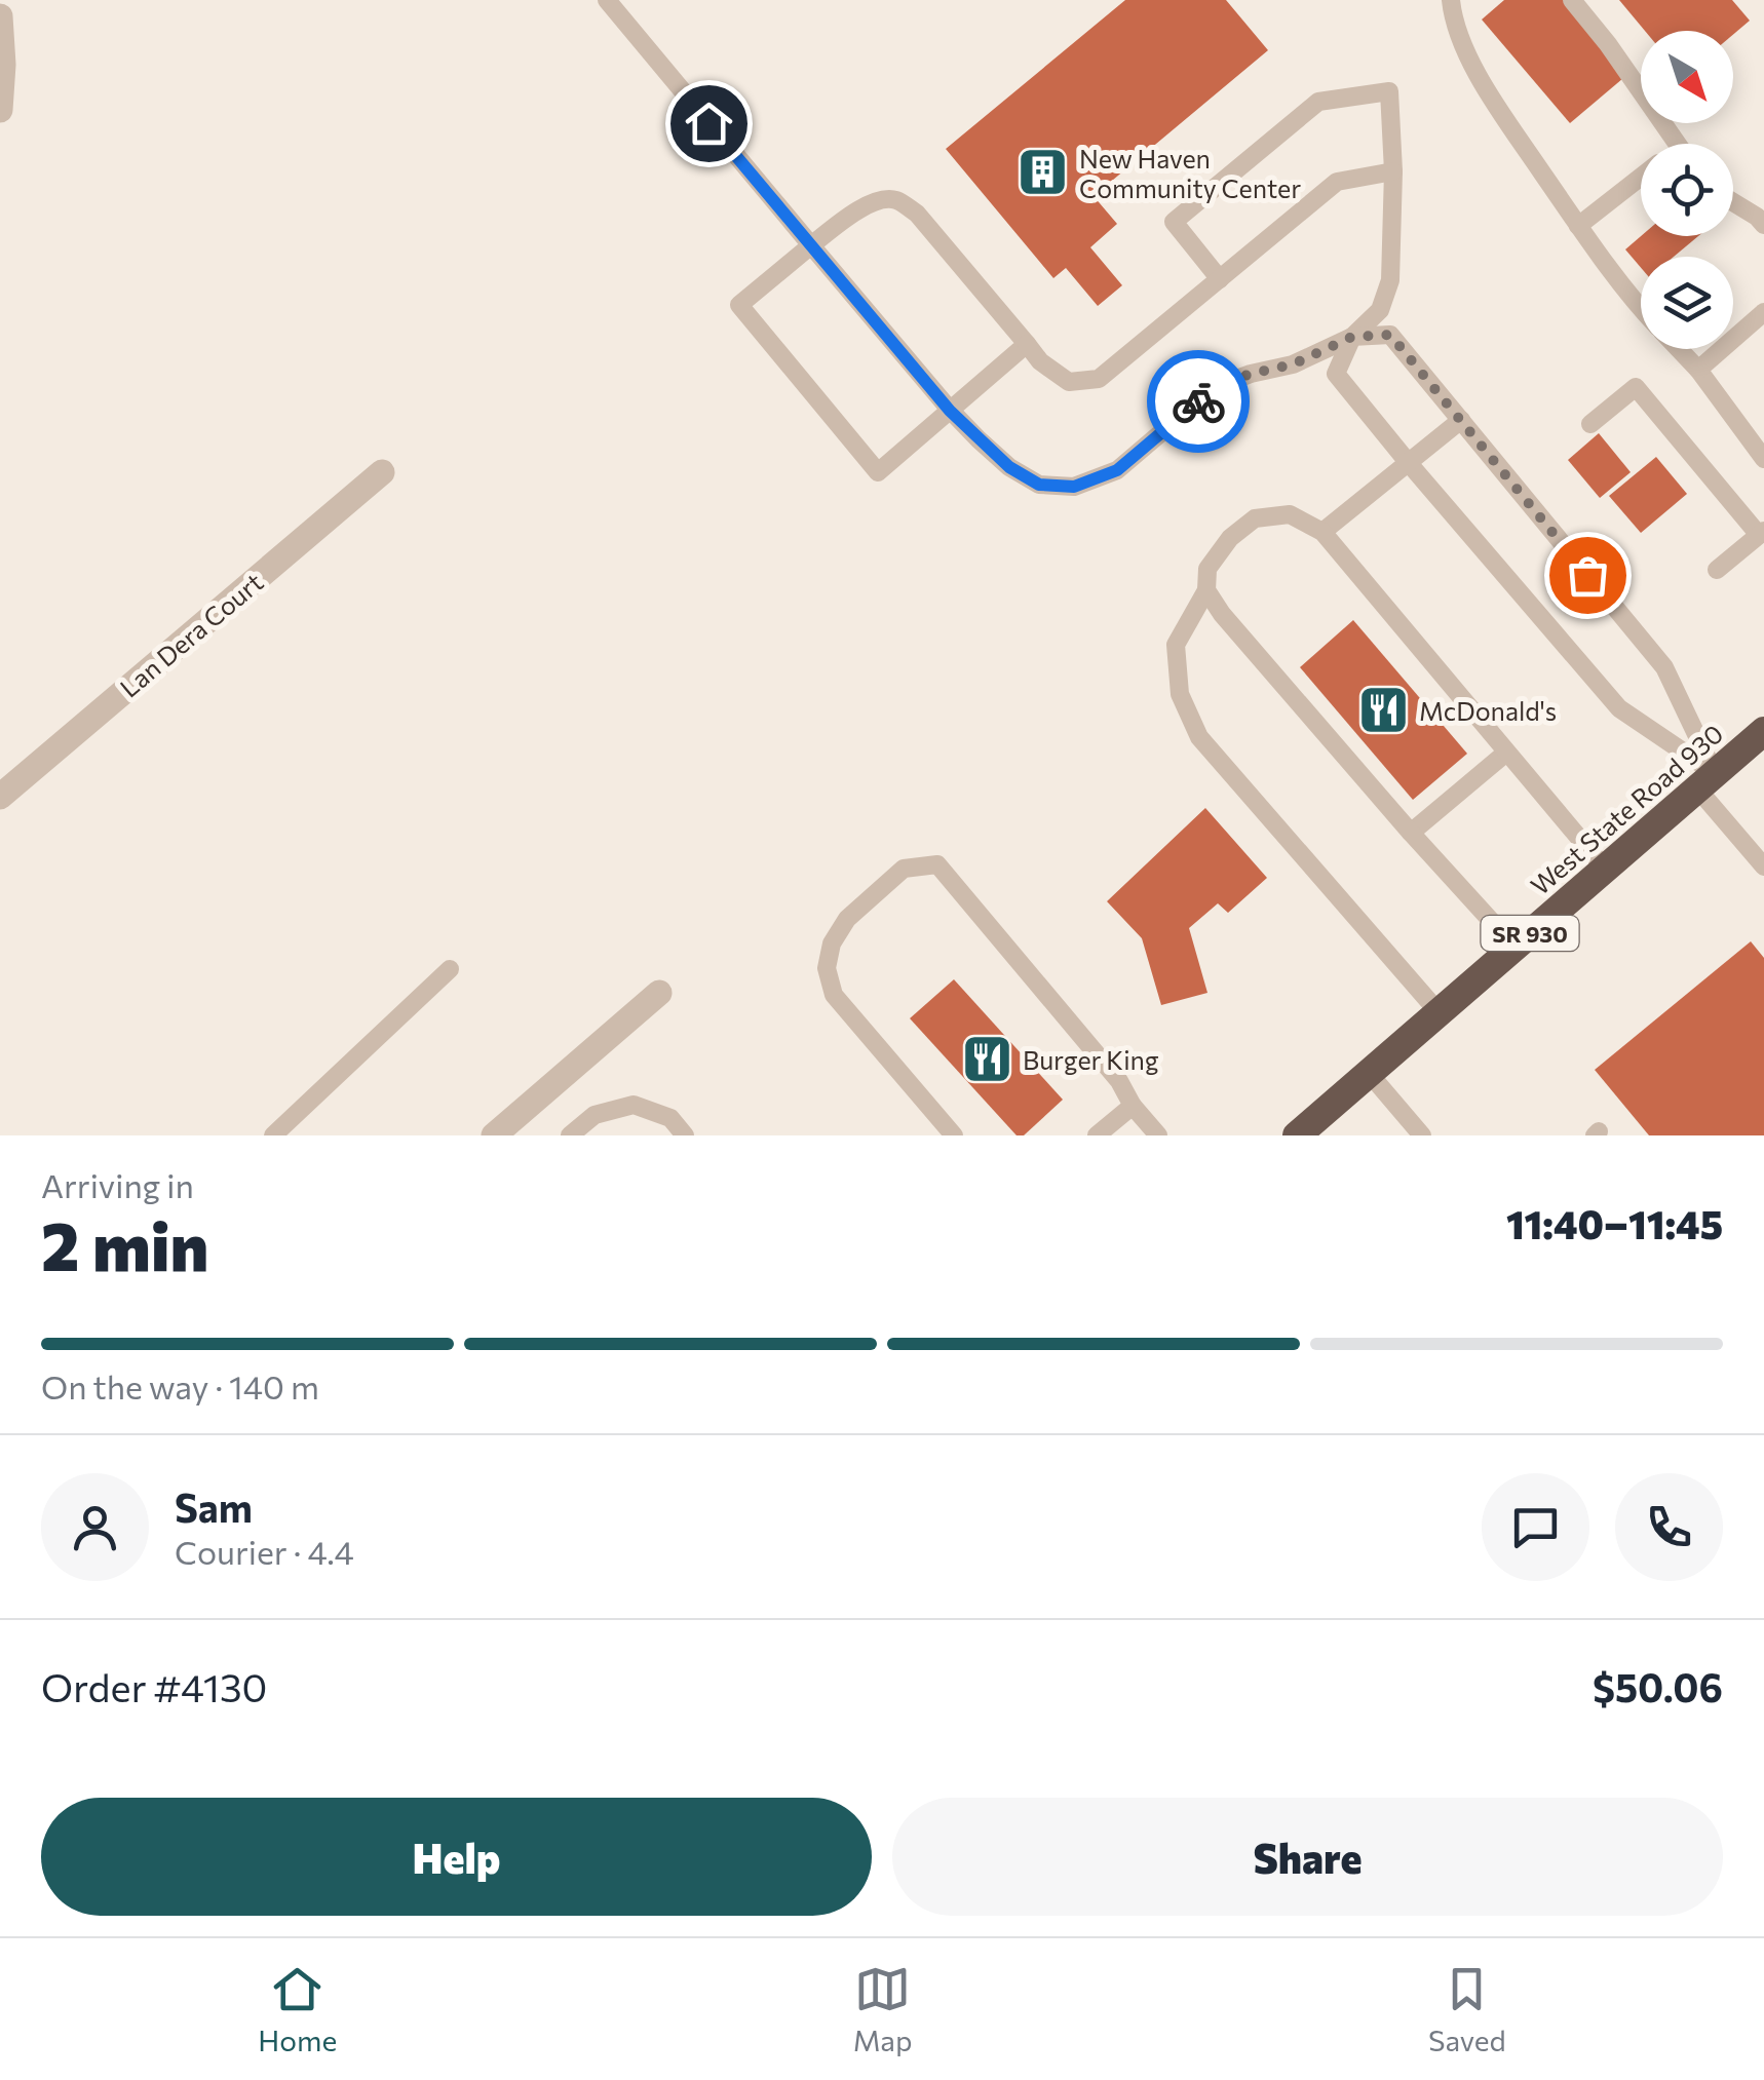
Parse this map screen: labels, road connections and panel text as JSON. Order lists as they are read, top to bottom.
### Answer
{
  "streets": {
    "highway": ["West State Road 930", "SR 930"],
    "street": ["Lan Dera Court"]
  },
  "places": {
    "building": ["New Haven Community Center"],
    "restaurant": ["McDonald's", "Burger King"]
  },
  "north": "bottom right",
  "page": {
    "heading": ["2 min", "Arriving in", "11:40–11:45"],
    "panel": [
      "Sam",
      "Courier · 4.4",
      "Order #4130",
      "$50.06"
    ],
    "bar": "On the way · 140 m",
    "buttons": ["Help", "Share"],
    "tabs": ["Home", "Map", "Saved"]
  }
}
